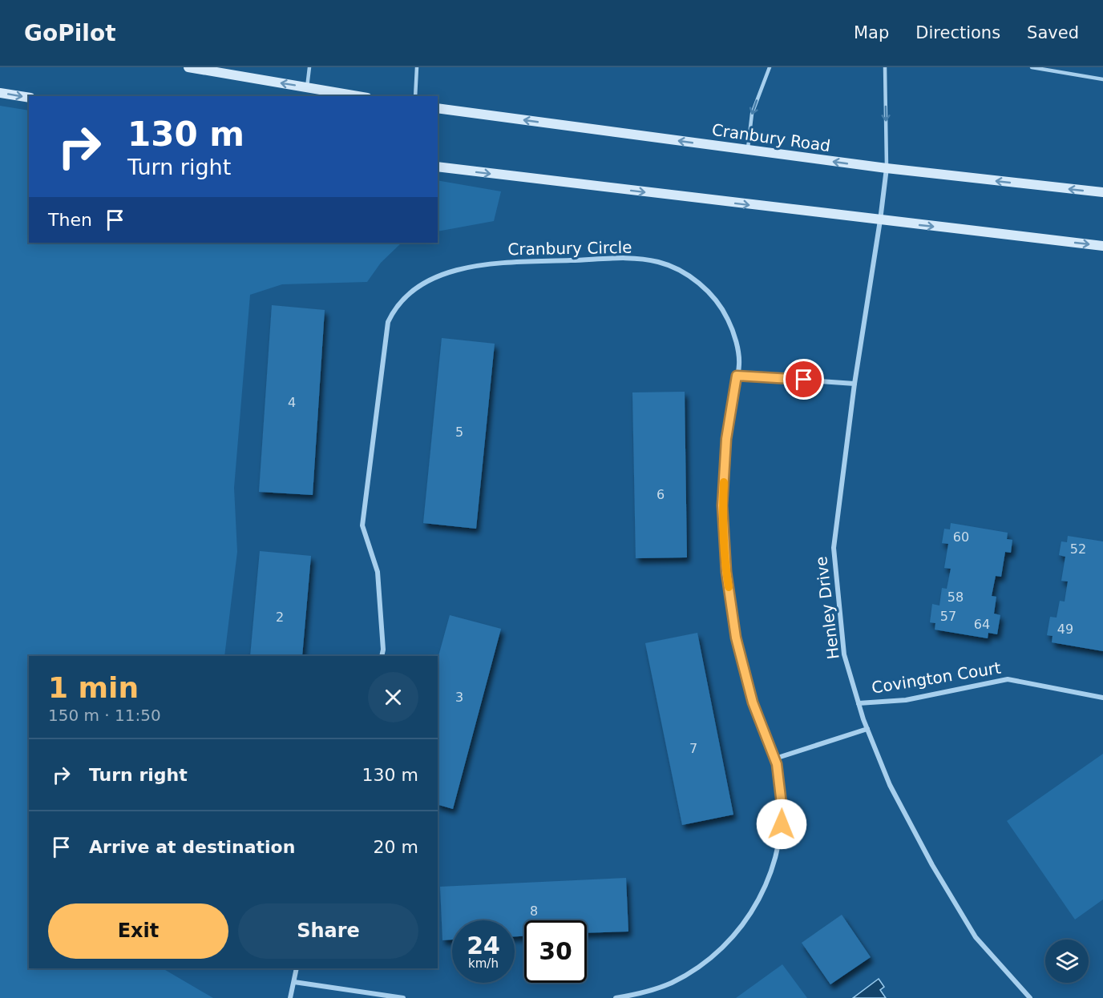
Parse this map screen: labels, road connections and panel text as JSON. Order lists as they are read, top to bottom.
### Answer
{
  "streets": {
    "main road": ["Cranbury Road"],
    "street": ["Cranbury Circle", "Henley Drive", "Covington Court"]
  },
  "crossings": [
    ["Cranbury Road", "Henley Drive"],
    ["Henley Drive", "Covington Court"]
  ],
  "house_numbers": [
    "4",
    "5",
    "6",
    "60",
    "52",
    "58",
    "57",
    "2",
    "64",
    "49",
    "3",
    "7",
    "8"
  ],
  "page": {
    "header": "GoPilot",
    "nav": ["Map", "Directions", "Saved"],
    "turn": ["130 m", "Turn right"],
    "then": "Then",
    "heading": ["1 min", "150 m · 11:50"],
    "list": [
      {
        "name": "Turn right",
        "value": "130 m"
      },
      {
        "name": "Arrive at destination",
        "value": "20 m"
      }
    ],
    "buttons": ["Exit", "Share"],
    "speed": "24 km/h",
    "limit": "30"
  }
}
